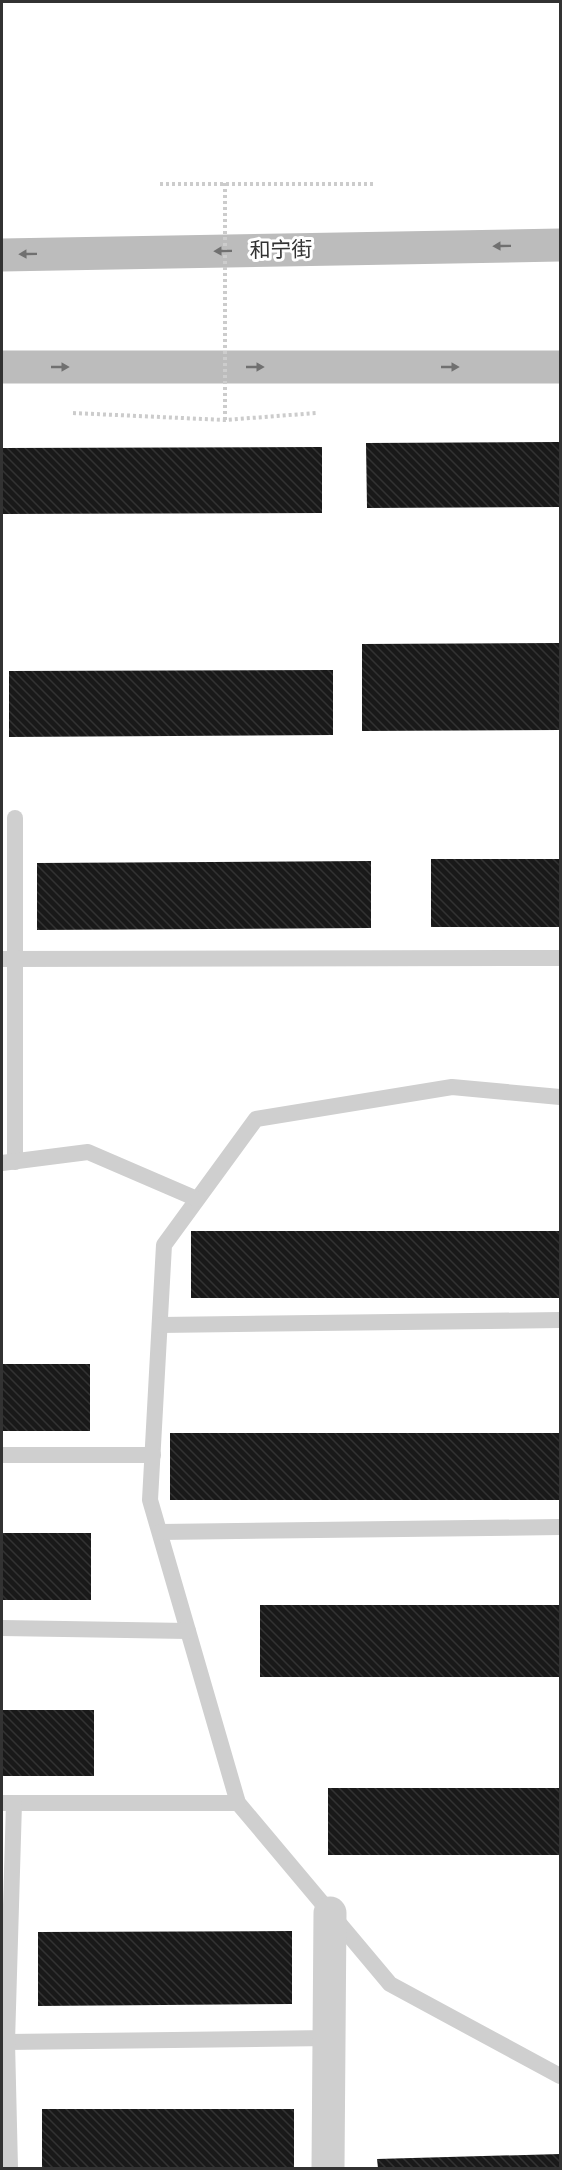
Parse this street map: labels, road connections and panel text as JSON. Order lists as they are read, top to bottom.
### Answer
{
  "streets": {
    "main road": ["和宁街"]
  }
}
